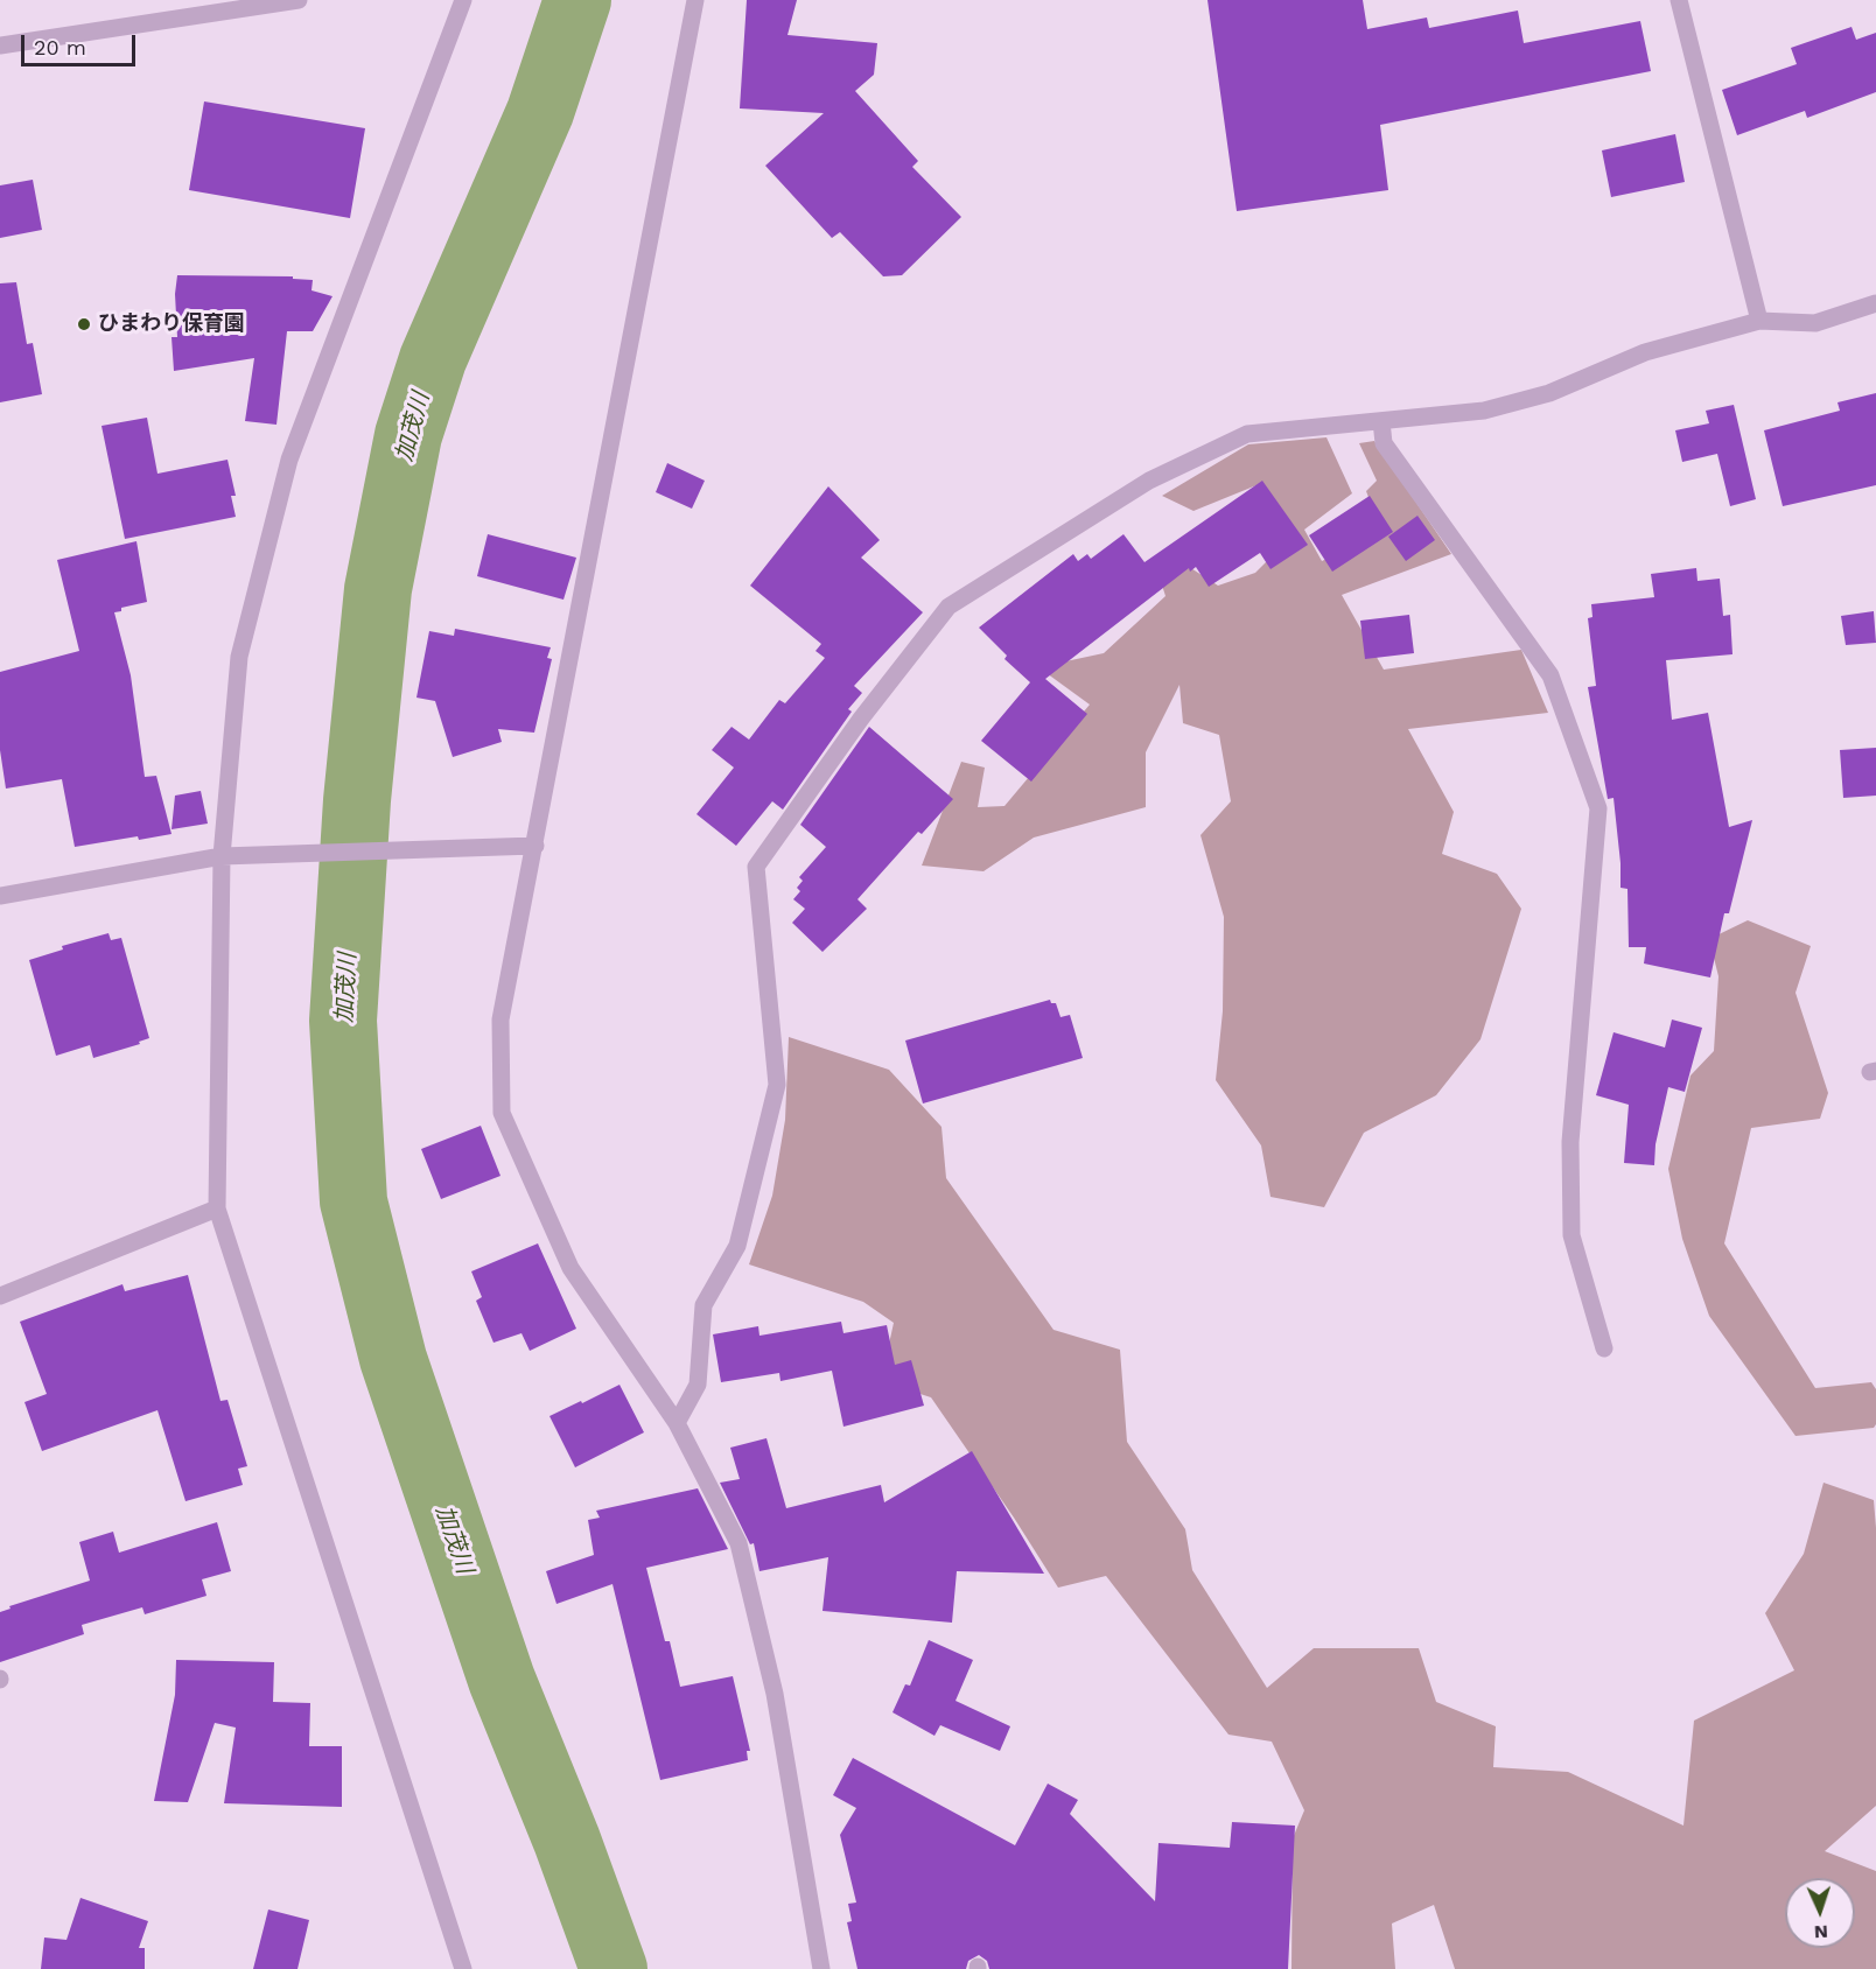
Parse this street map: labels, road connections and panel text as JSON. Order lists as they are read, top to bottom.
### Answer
{
  "water": ["加茂川"],
  "places": ["ひまわり保育園"],
  "scale_bar": "20 m",
  "north": "bottom"
}
